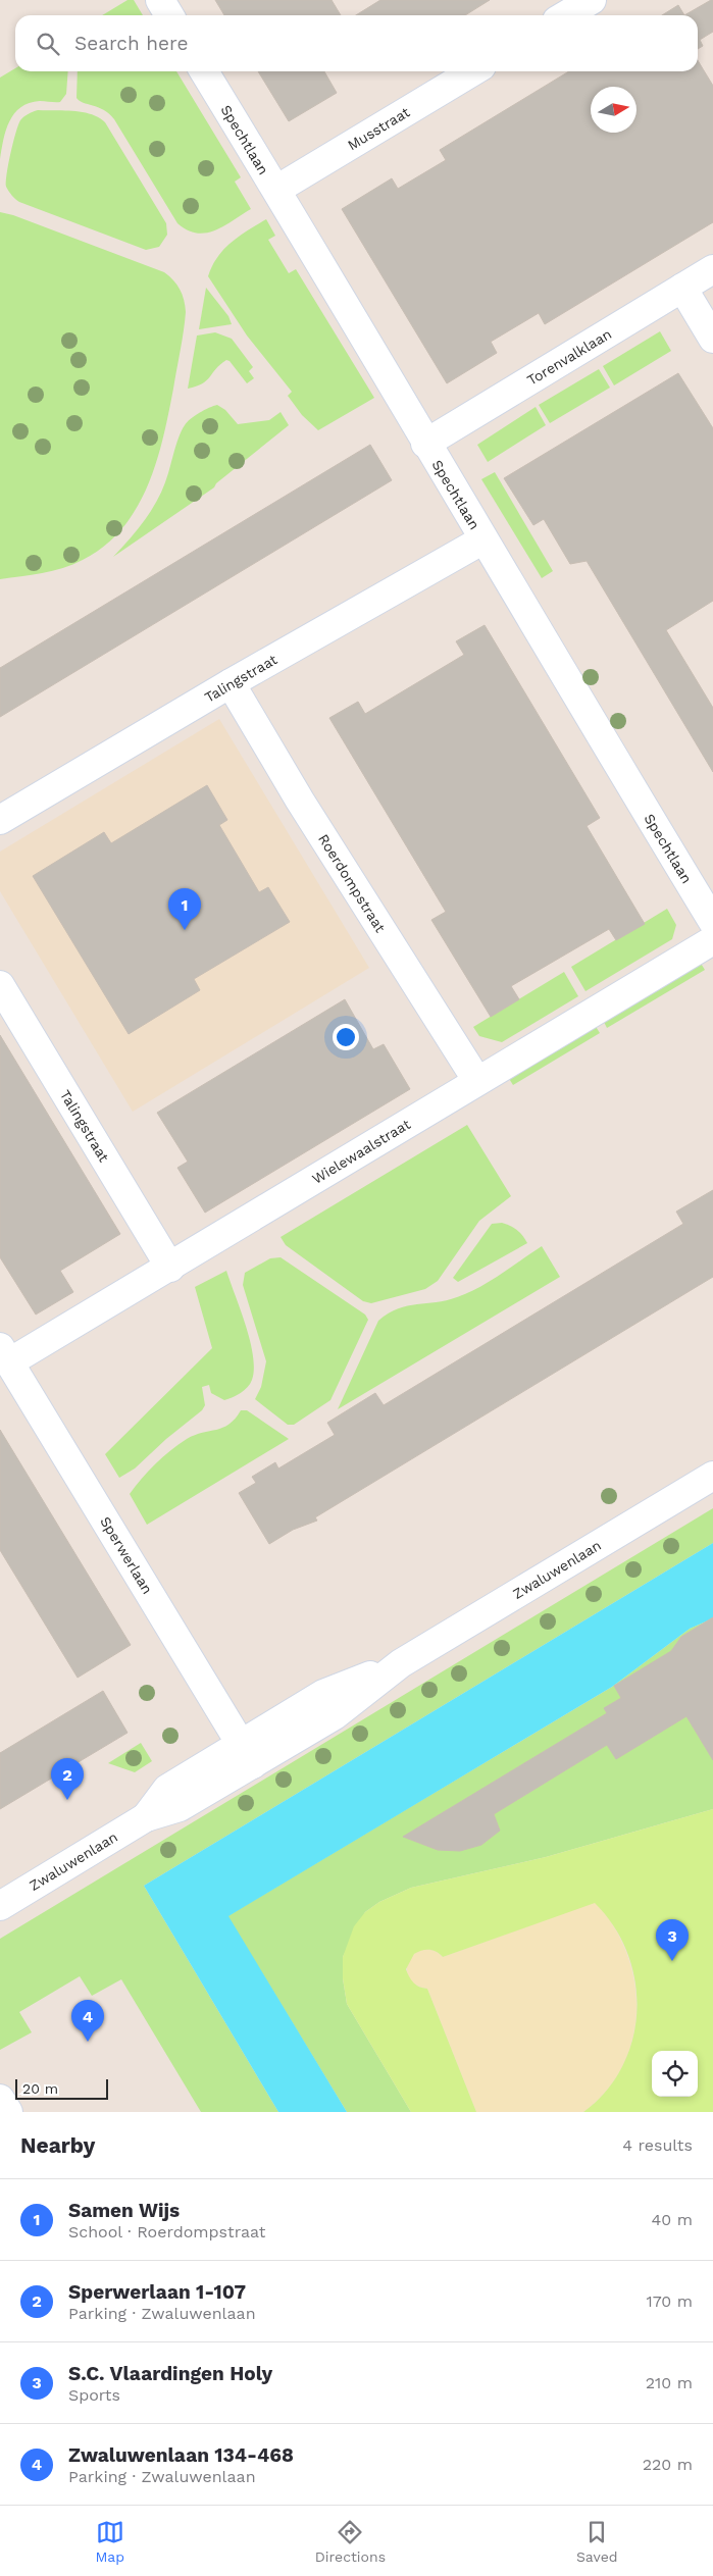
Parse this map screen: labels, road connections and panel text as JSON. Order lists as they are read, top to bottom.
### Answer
{
  "streets": {
    "street": [
      "Musstraat",
      "Spechtlaan",
      "Torenvalklaan",
      "Talingstraat",
      "Roerdompstraat",
      "Wielewaalstraat",
      "Sperwerlaan",
      "Zwaluwenlaan"
    ]
  },
  "crossings": [
    ["Musstraat", "Spechtlaan"],
    ["Spechtlaan", "Torenvalklaan"],
    ["Spechtlaan", "Talingstraat"],
    ["Talingstraat", "Roerdompstraat"],
    ["Talingstraat", "Wielewaalstraat"],
    ["Roerdompstraat", "Wielewaalstraat"],
    ["Wielewaalstraat", "Sperwerlaan"],
    ["Sperwerlaan", "Zwaluwenlaan"]
  ],
  "scale_bar": "20 m",
  "north": "right",
  "page": {
    "search": "Search here",
    "pins": [
      "1",
      "2",
      "3",
      "4"
    ],
    "scale": "20 m",
    "heading": ["Nearby", "4 results"],
    "list": [
      {
        "mark": "1",
        "name": "Samen Wijs",
        "note": "School · Roerdompstraat",
        "value": "40 m"
      },
      {
        "mark": "2",
        "name": "Sperwerlaan 1-107",
        "note": "Parking · Zwaluwenlaan",
        "value": "170 m"
      },
      {
        "mark": "3",
        "name": "S.C. Vlaardingen Holy",
        "note": "Sports",
        "value": "210 m"
      },
      {
        "mark": "4",
        "name": "Zwaluwenlaan 134-468",
        "note": "Parking · Zwaluwenlaan",
        "value": "220 m"
      }
    ],
    "nav": ["Map", "Directions", "Saved"]
  }
}
